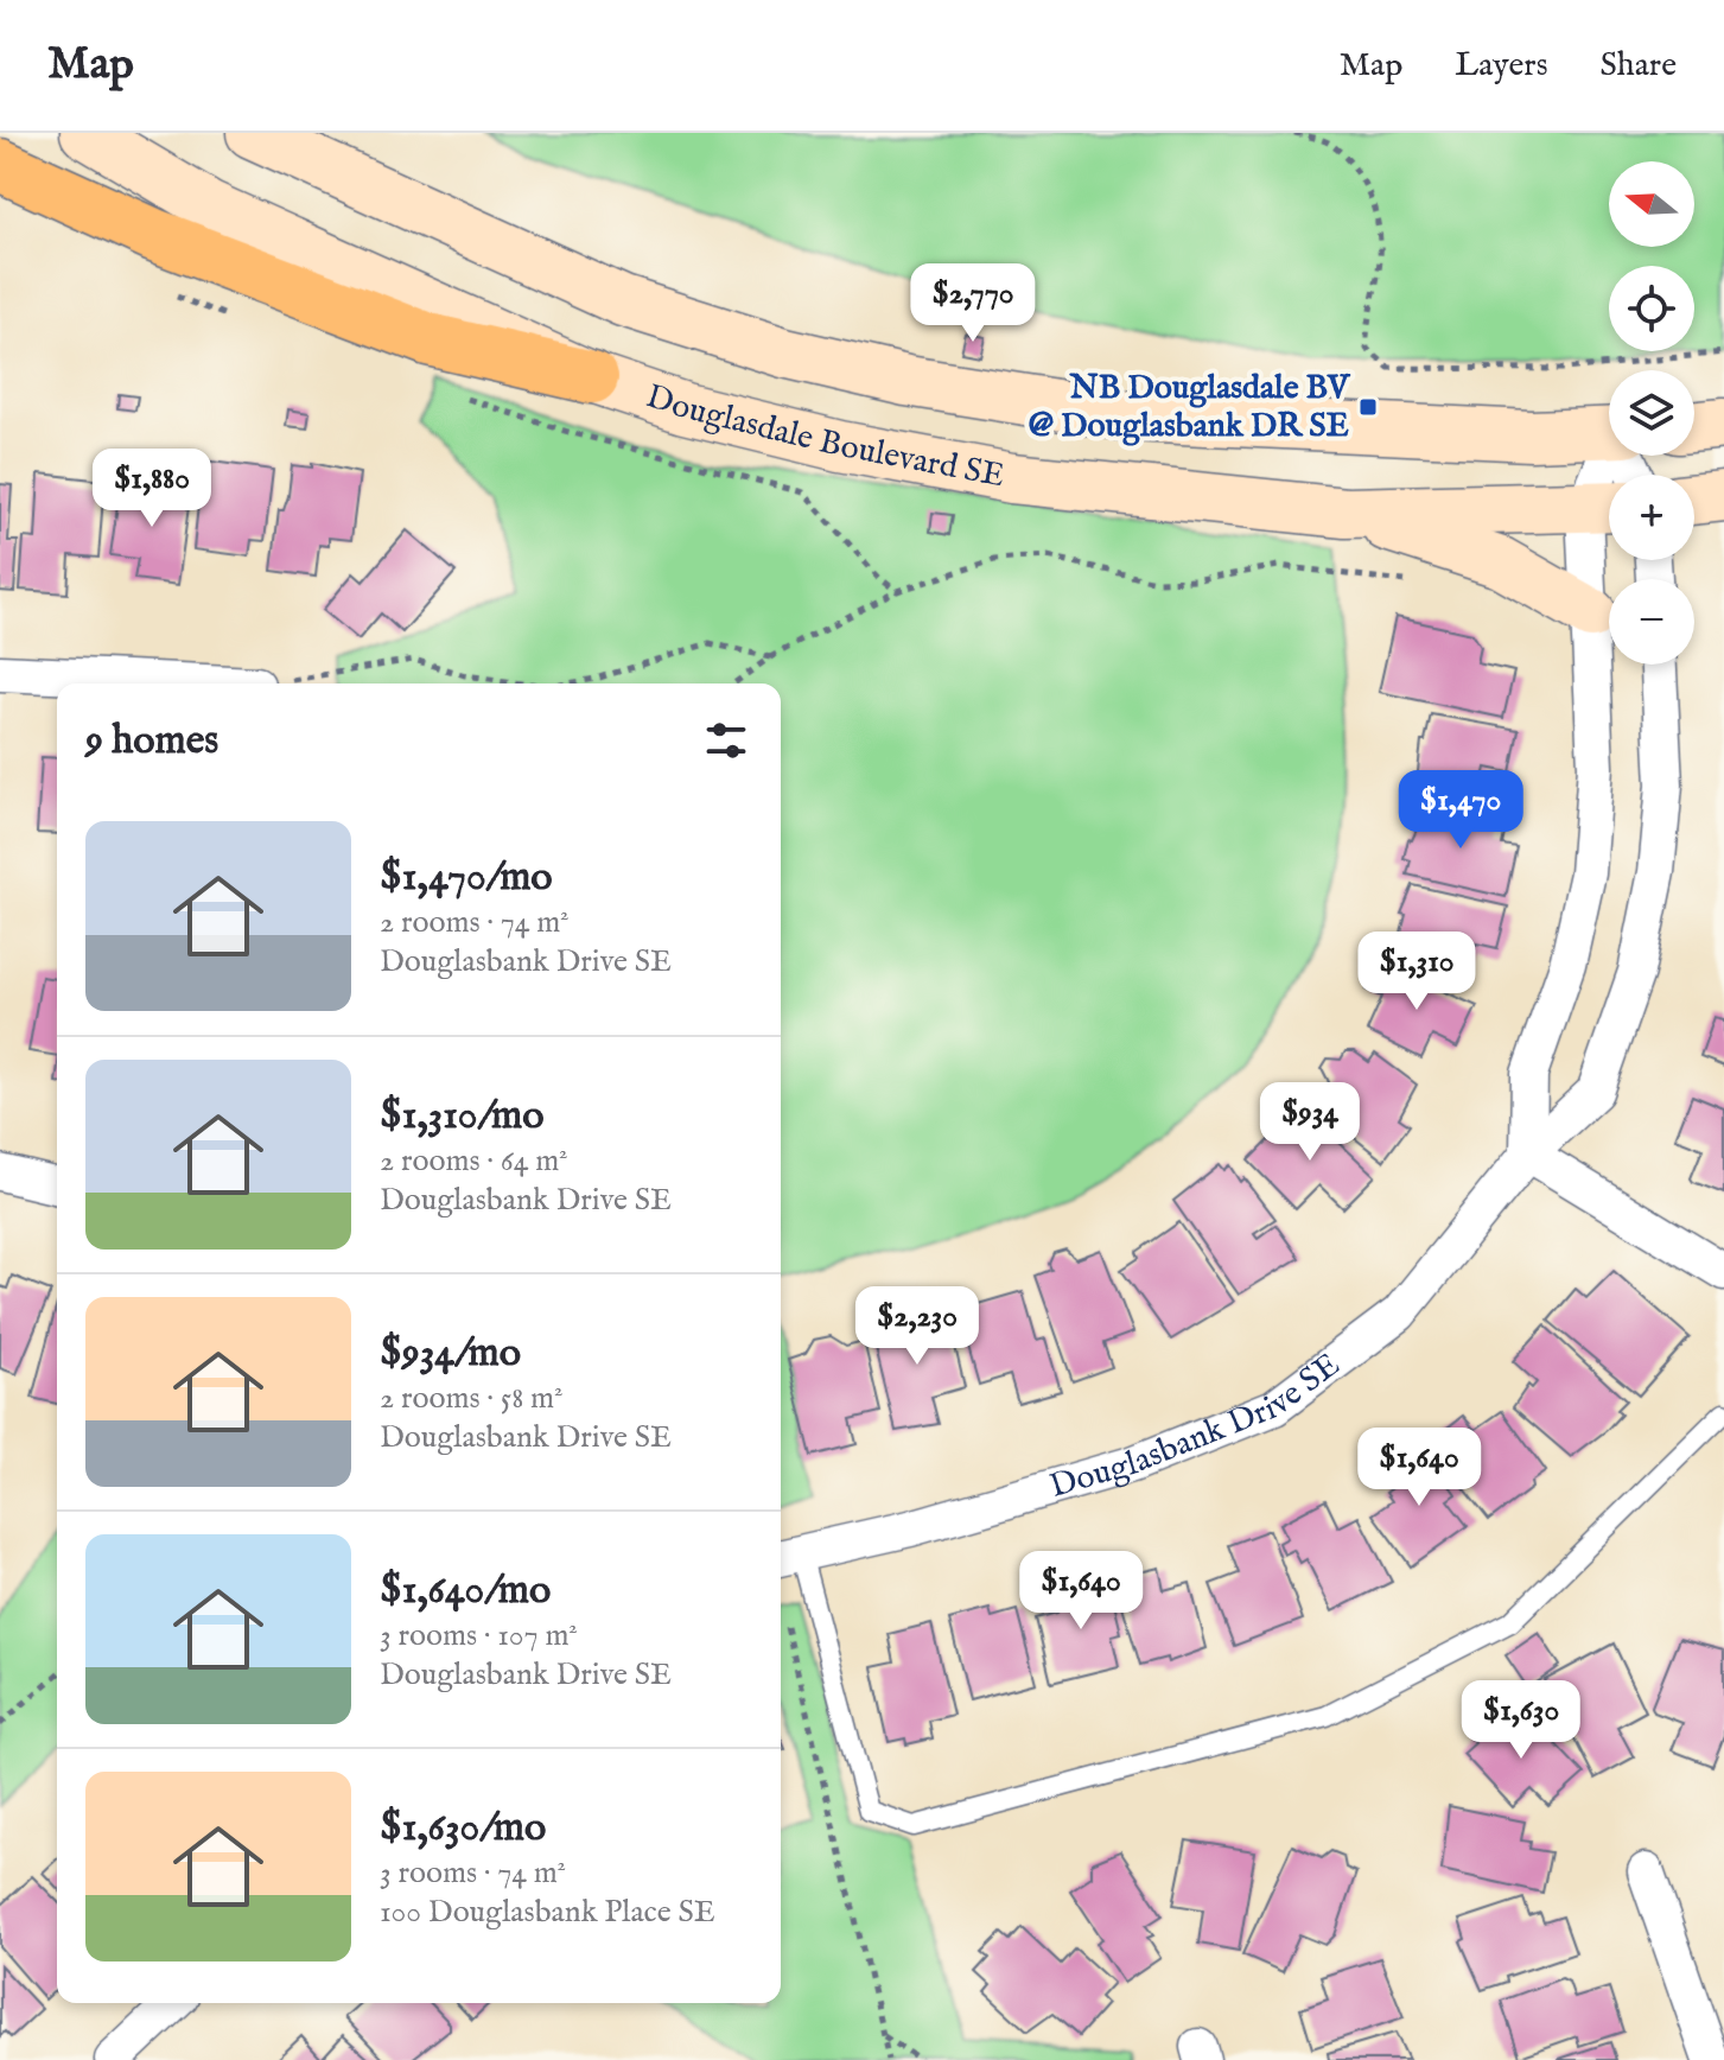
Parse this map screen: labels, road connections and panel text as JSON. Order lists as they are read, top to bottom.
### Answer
{
  "streets": {
    "street": ["Douglasdale Boulevard SE", "Douglasbank Drive SE"]
  },
  "places": {
    "transit": ["NB Douglasdale BV @ Douglasbank DR SE"]
  },
  "north": "left",
  "page": {
    "header": "Map",
    "nav": ["Map", "Layers", "Share"],
    "map_buttons": ["+", "−"],
    "price": [
      "$2,770",
      "$1,880",
      "$1,470",
      "$1,310",
      "$934",
      "$2,230",
      "$1,640",
      "$1,640",
      "$1,630"
    ],
    "heading": "9 homes",
    "list": [
      {
        "name": "$1,470/mo",
        "note": "2 rooms · 74 m² · Douglasbank Drive SE"
      },
      {
        "name": "$1,310/mo",
        "note": "2 rooms · 64 m² · Douglasbank Drive SE"
      },
      {
        "name": "$934/mo",
        "note": "2 rooms · 58 m² · Douglasbank Drive SE"
      },
      {
        "name": "$1,640/mo",
        "note": "3 rooms · 107 m² · Douglasbank Drive SE"
      },
      {
        "name": "$1,630/mo",
        "note": "3 rooms · 74 m² · 100 Douglasbank Place SE"
      }
    ]
  }
}
